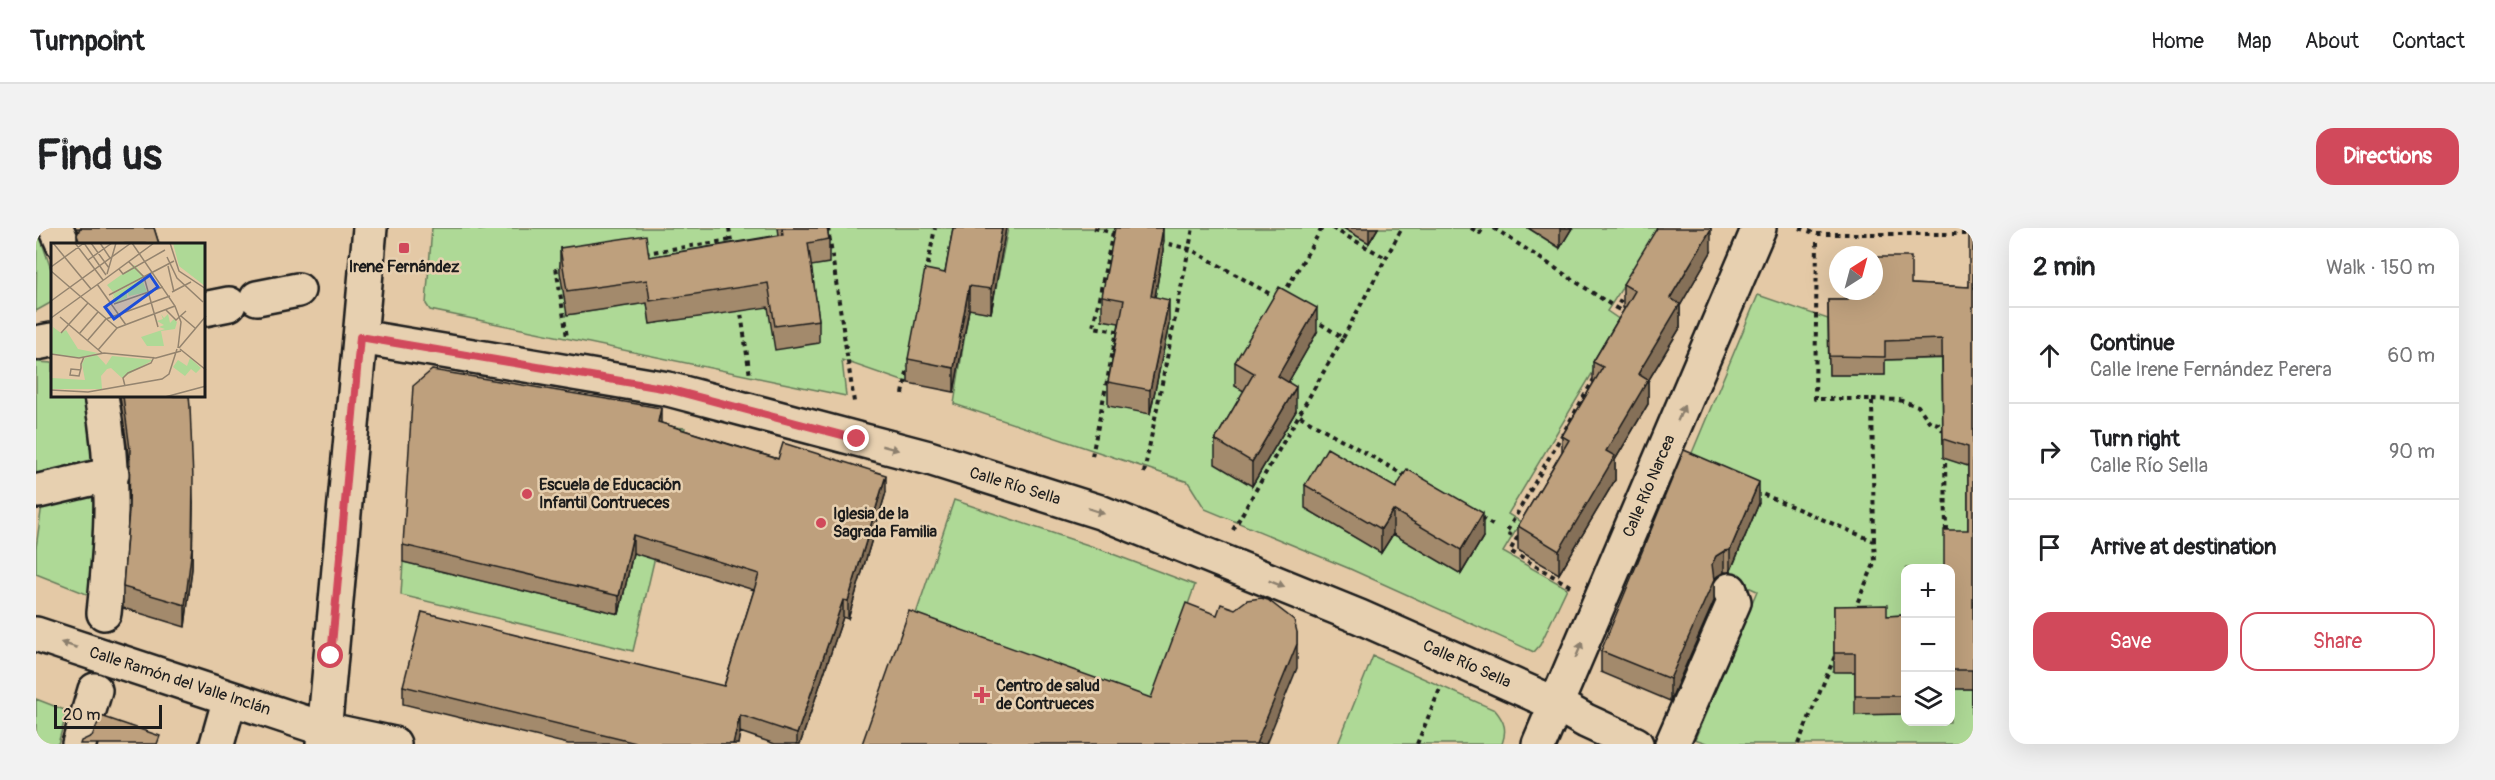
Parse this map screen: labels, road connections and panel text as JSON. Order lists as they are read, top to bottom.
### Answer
{
  "streets": {
    "street": ["Calle Río Sella", "Calle Río Narcea", "Calle Ramón del Valle Inclán"]
  },
  "crossings": [
    ["Calle Río Sella", "Calle Río Narcea"]
  ],
  "one_way": ["Calle Río Sella", "Calle Ramón del Valle Inclán"],
  "places": {
    "transit": ["Irene Fernández"],
    "other": ["Escuela de Educación Infantil Contrueces", "Iglesia de la Sagrada Familia"],
    "health": ["Centro de salud de Contrueces"]
  },
  "scale_bar": "20 m",
  "north": "top right",
  "page": {
    "header": "Turnpoint",
    "nav": [
      "Home",
      "Map",
      "About",
      "Contact"
    ],
    "buttons": [
      "Directions",
      ["Save", "Share"]
    ],
    "title": "Find us",
    "heading": ["2 min", "Walk · 150 m"],
    "list": [
      ["Continue", "Calle Irene Fernández Perera", "60 m"],
      ["Turn right", "Calle Río Sella", "90 m"],
      "Arrive at destination"
    ],
    "map_buttons": ["+", "−"],
    "scale": "20 m"
  }
}
